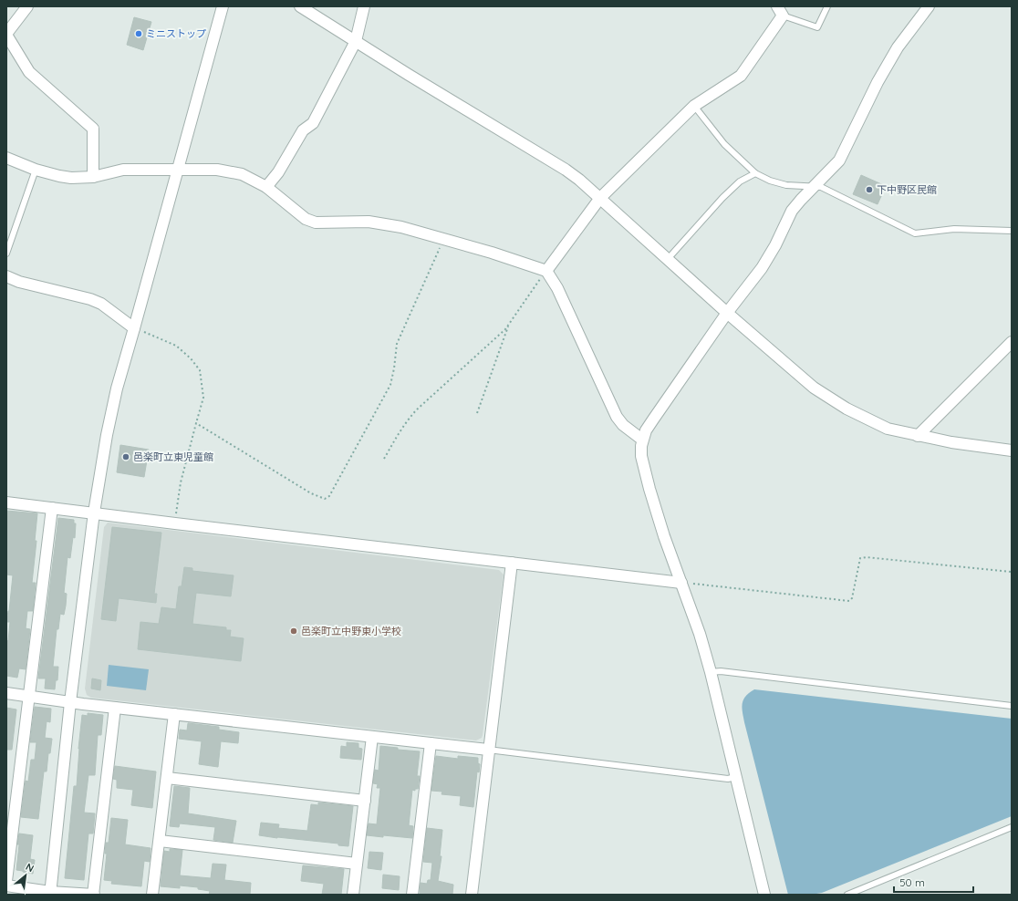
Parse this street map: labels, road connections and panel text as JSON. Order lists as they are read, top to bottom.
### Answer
{
  "places": [
    "ミニストップ",
    "下中野区民館",
    "邑楽町立東児童館",
    "邑楽町立中野東小学校"
  ],
  "scale_bar": "50 m",
  "north": "top right"
}
